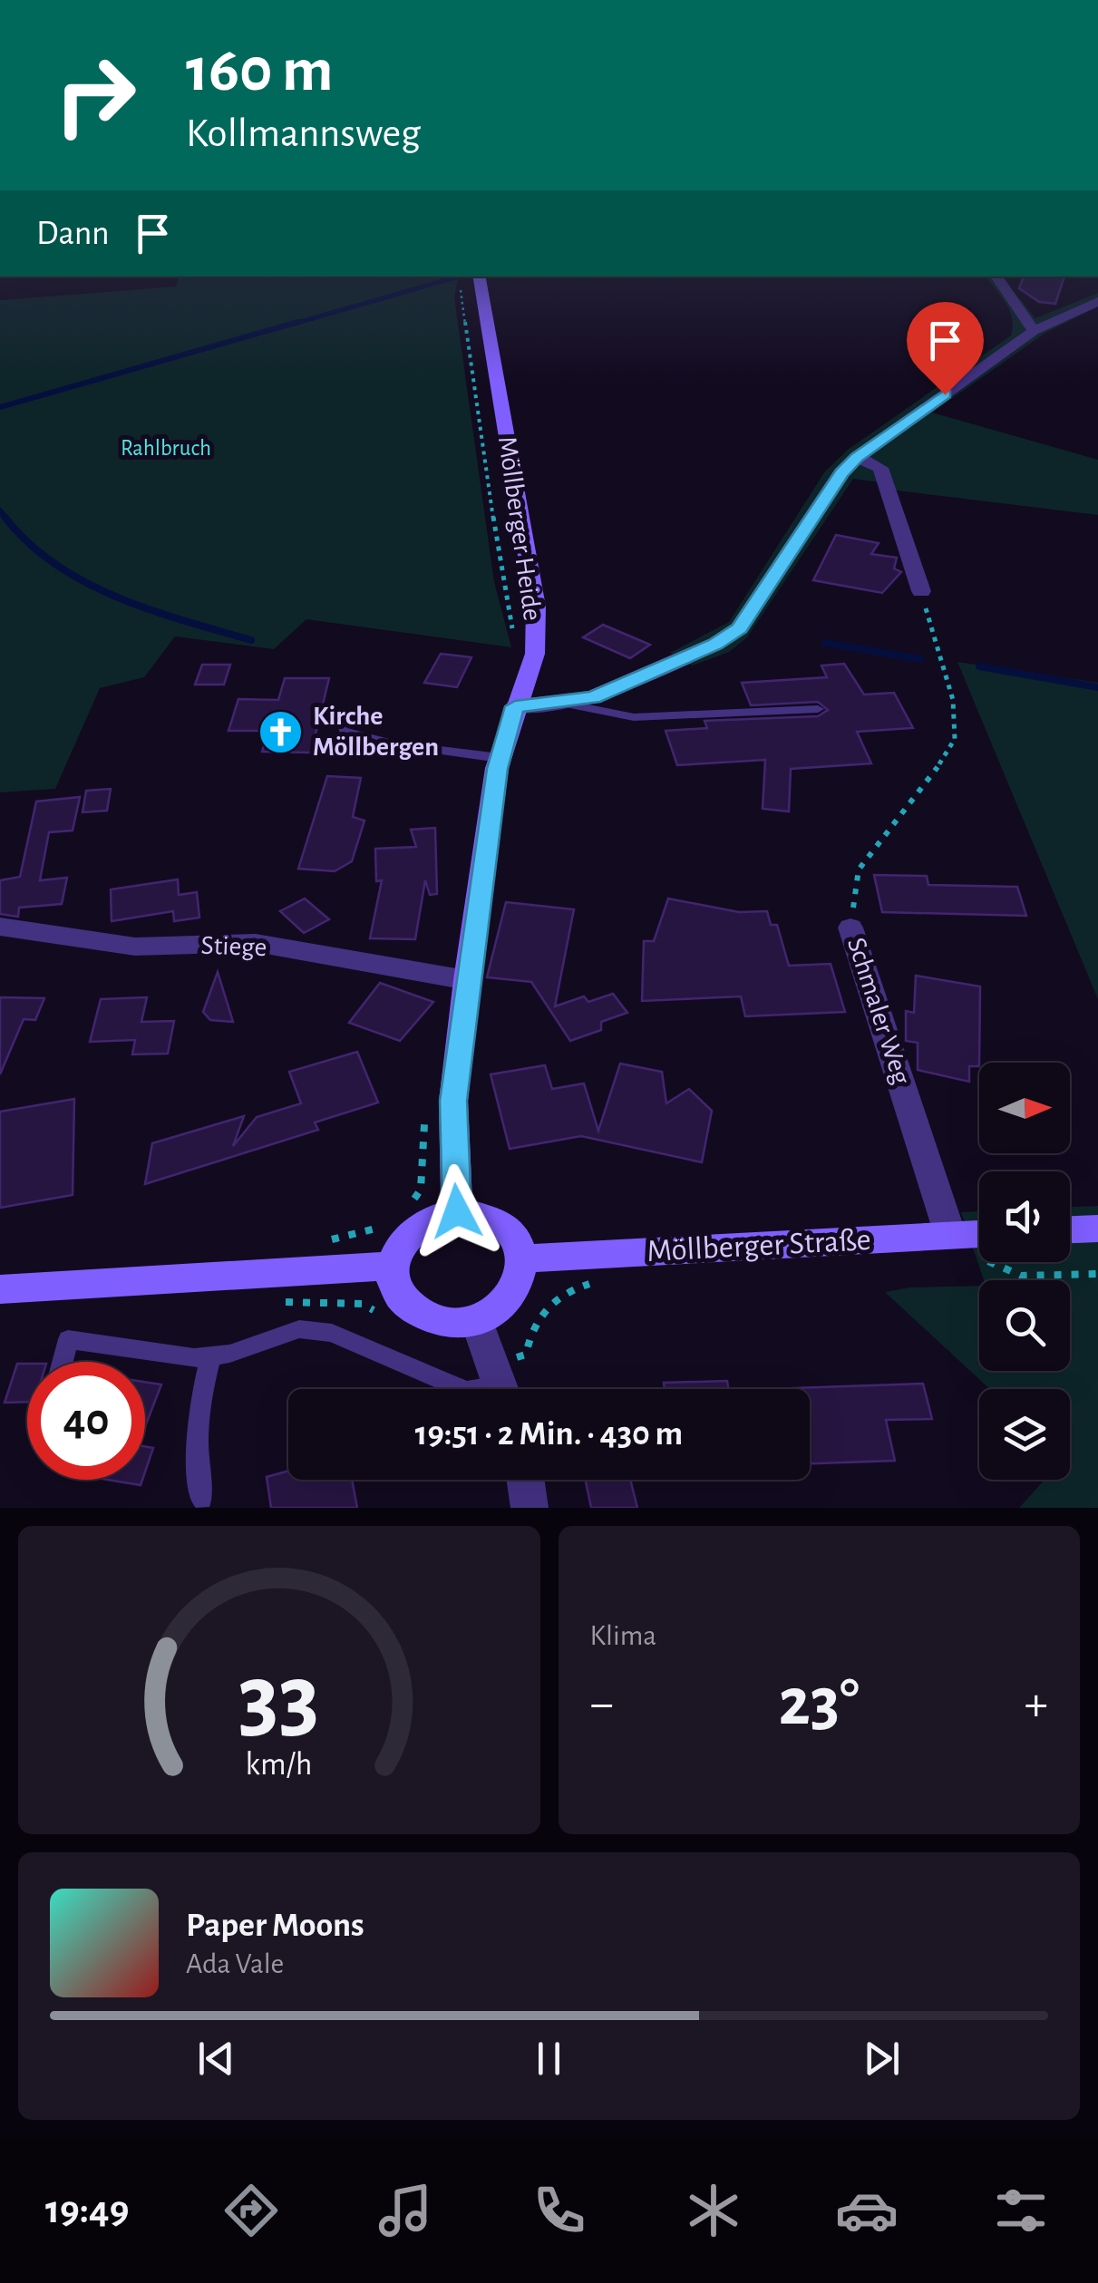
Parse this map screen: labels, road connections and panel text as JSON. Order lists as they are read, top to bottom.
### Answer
{
  "streets": {
    "street": [
      "Möllberger Heide",
      "Stiege",
      "Schmaler Weg",
      "Möllberger Straße"
    ]
  },
  "crossings": [
    ["Möllberger Heide", "Stiege"],
    ["Möllberger Heide", "Möllberger Straße"],
    ["Schmaler Weg", "Möllberger Straße"]
  ],
  "parks": ["Rahlbruch"],
  "places": {
    "church": ["Kirche Möllbergen"]
  },
  "north": "right",
  "page": {
    "turn": ["160 m", "Kollmannsweg"],
    "then": "Dann",
    "limit": "40",
    "trip": "19:51 · 2 Min. · 430 m",
    "tile": "Klima",
    "heat": ["−", "23°", "+"],
    "song": ["Paper Moons", "Ada Vale"],
    "tabs": "19:49",
    "gauge": ["33", "km/h"]
  }
}
